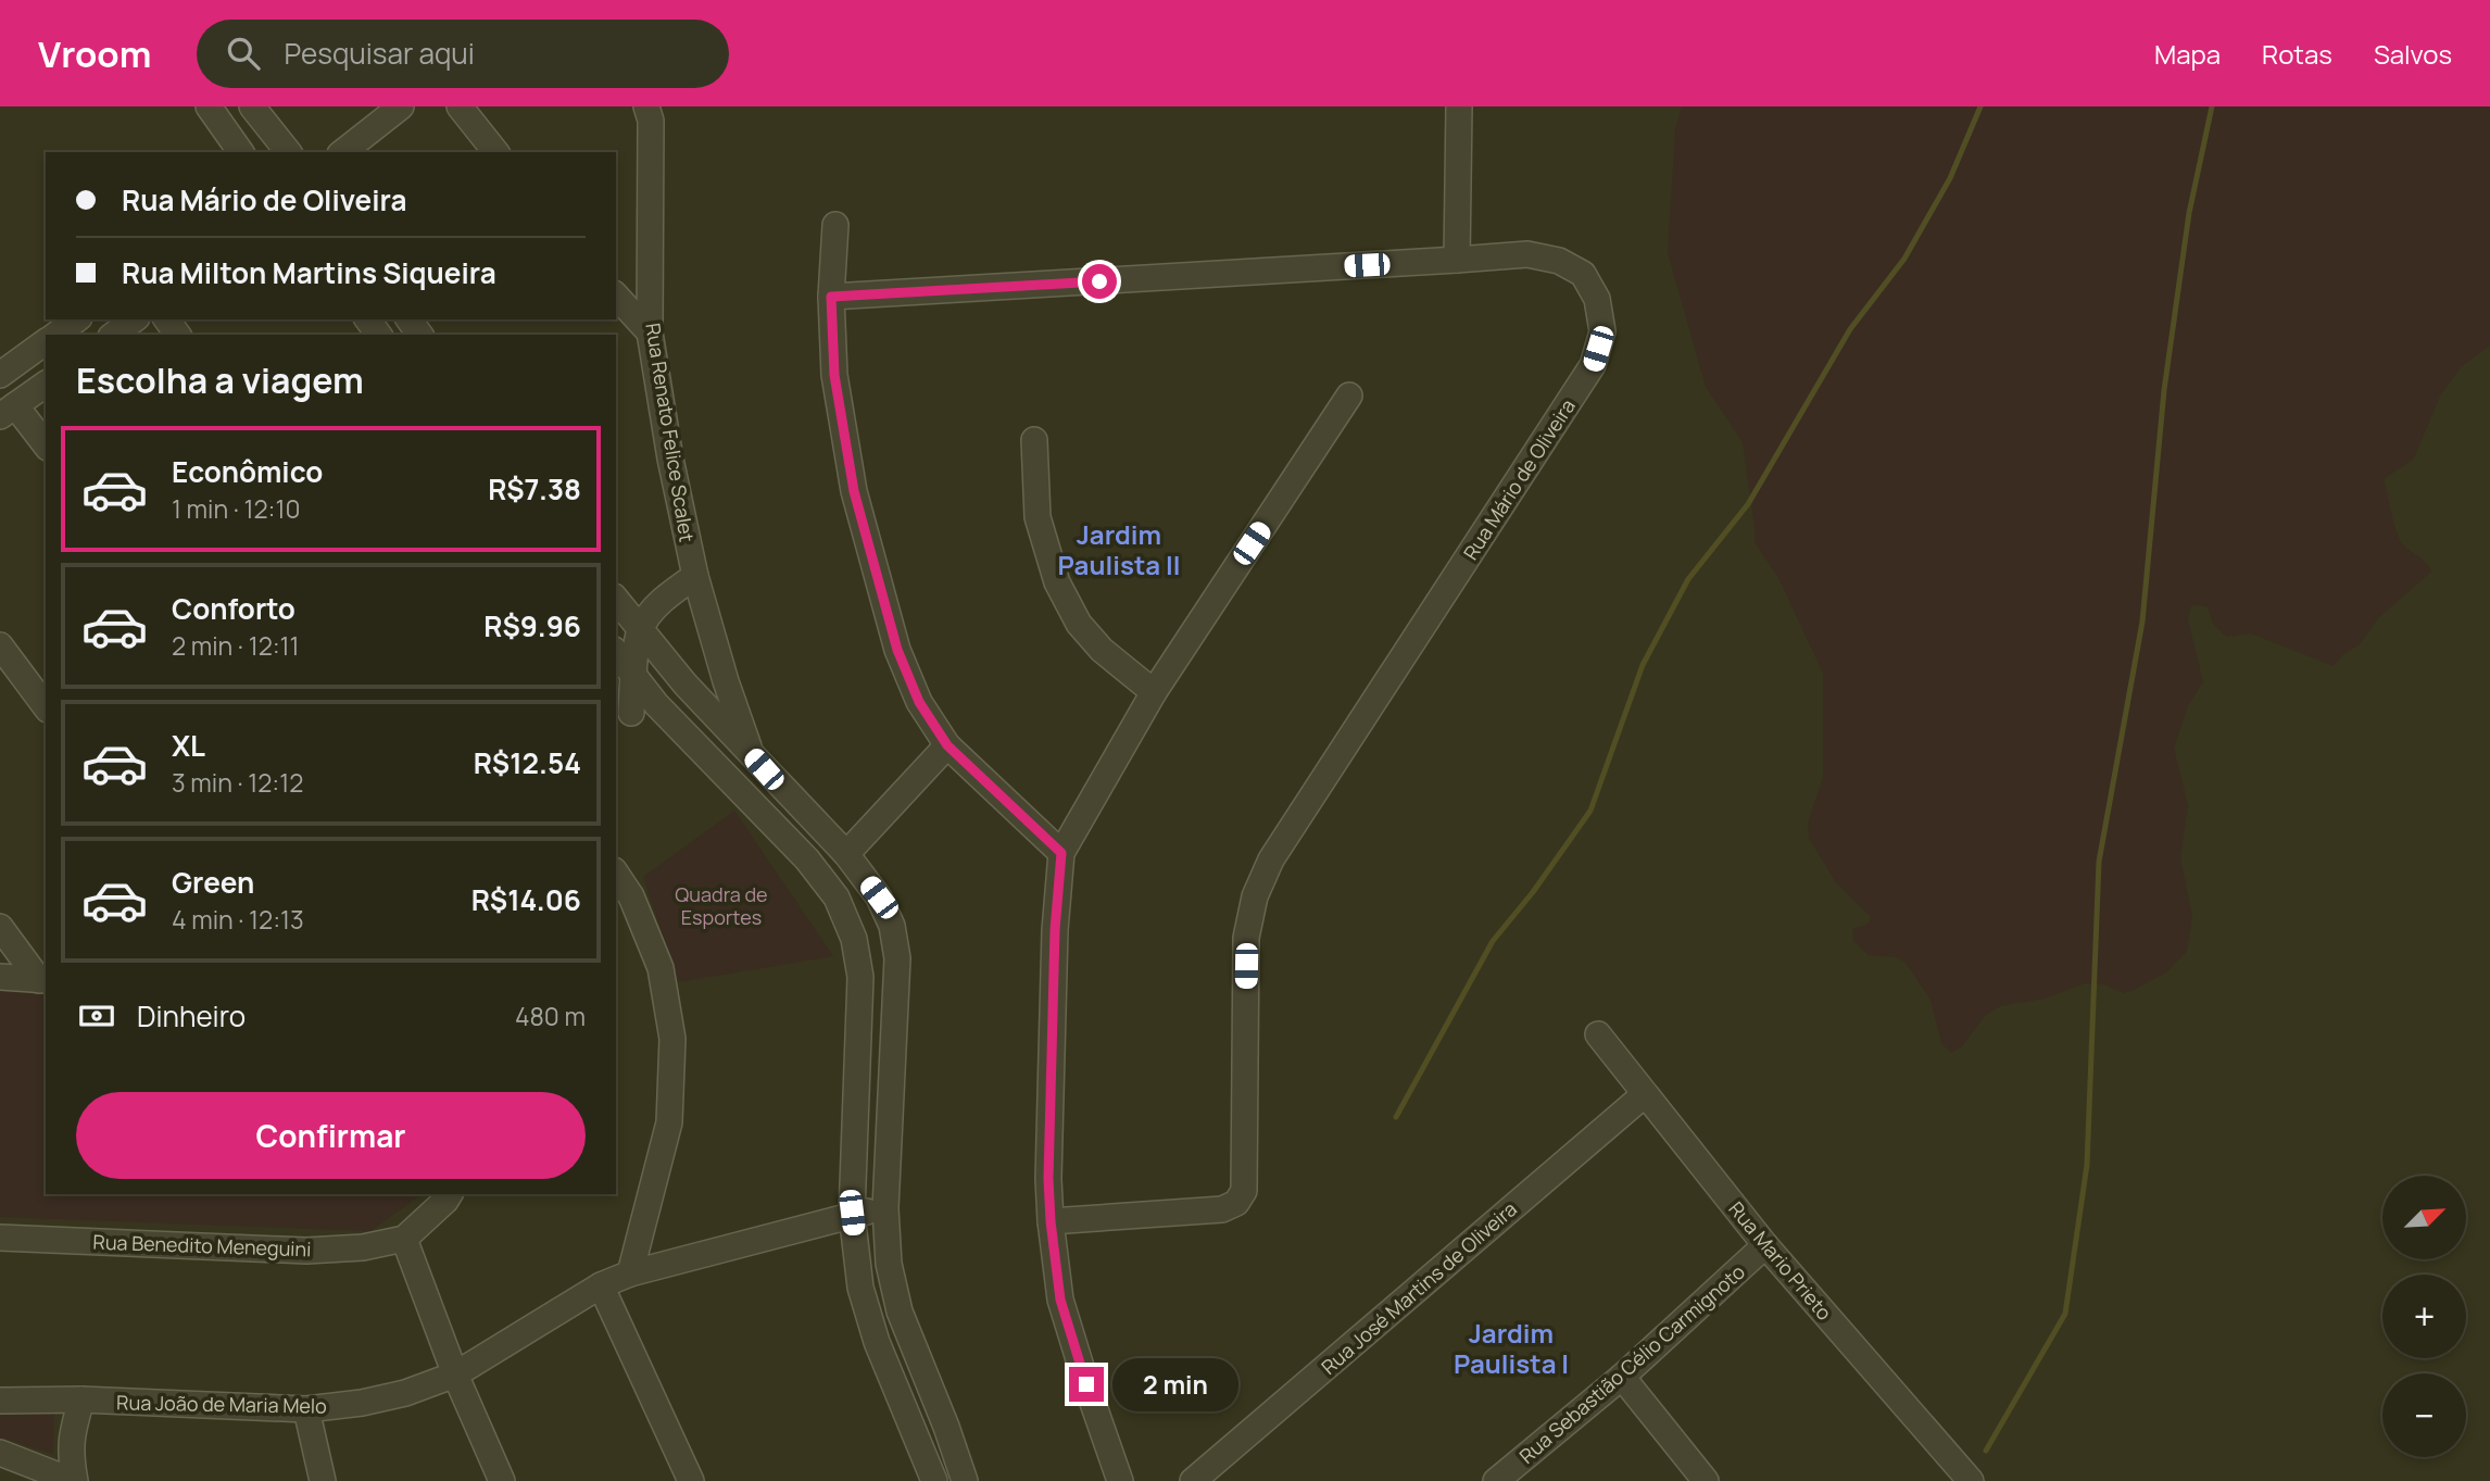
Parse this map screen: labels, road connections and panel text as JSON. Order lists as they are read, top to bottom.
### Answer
{
  "streets": {
    "street": [
      "Rua Renato Felice Scalet",
      "Rua Mário de Oliveira",
      "Rua Benedito Meneguini",
      "Rua Mario Prieto",
      "Rua José Martins de Oliveira",
      "Rua Sebastião Célio Carmignoto",
      "Rua João de Maria Melo"
    ]
  },
  "crossings": [
    ["Rua Mario Prieto", "Rua José Martins de Oliveira"],
    ["Rua Mario Prieto", "Rua Sebastião Célio Carmignoto"]
  ],
  "districts": ["Jardim Paulista II", "Jardim Paulista I"],
  "parks": ["Quadra de Esportes"],
  "north": "top right",
  "page": {
    "header": "Vroom",
    "search": "Pesquisar aqui",
    "nav": ["Mapa", "Rotas", "Salvos"],
    "banner": ["Rua Mário de Oliveira", "Rua Milton Martins Siqueira"],
    "heading": "Escolha a viagem",
    "list": [
      {
        "name": "Econômico",
        "note": "1 min · 12:10",
        "value": "R$7.38"
      },
      {
        "name": "Conforto",
        "note": "2 min · 12:11",
        "value": "R$9.96"
      },
      {
        "name": "XL",
        "note": "3 min · 12:12",
        "value": "R$12.54"
      },
      {
        "name": "Green",
        "note": "4 min · 12:13",
        "value": "R$14.06"
      }
    ],
    "pay": ["Dinheiro", "480 m"],
    "buttons": "Confirmar",
    "map_buttons": ["+", "−"],
    "bubble": "2 min"
  }
}
